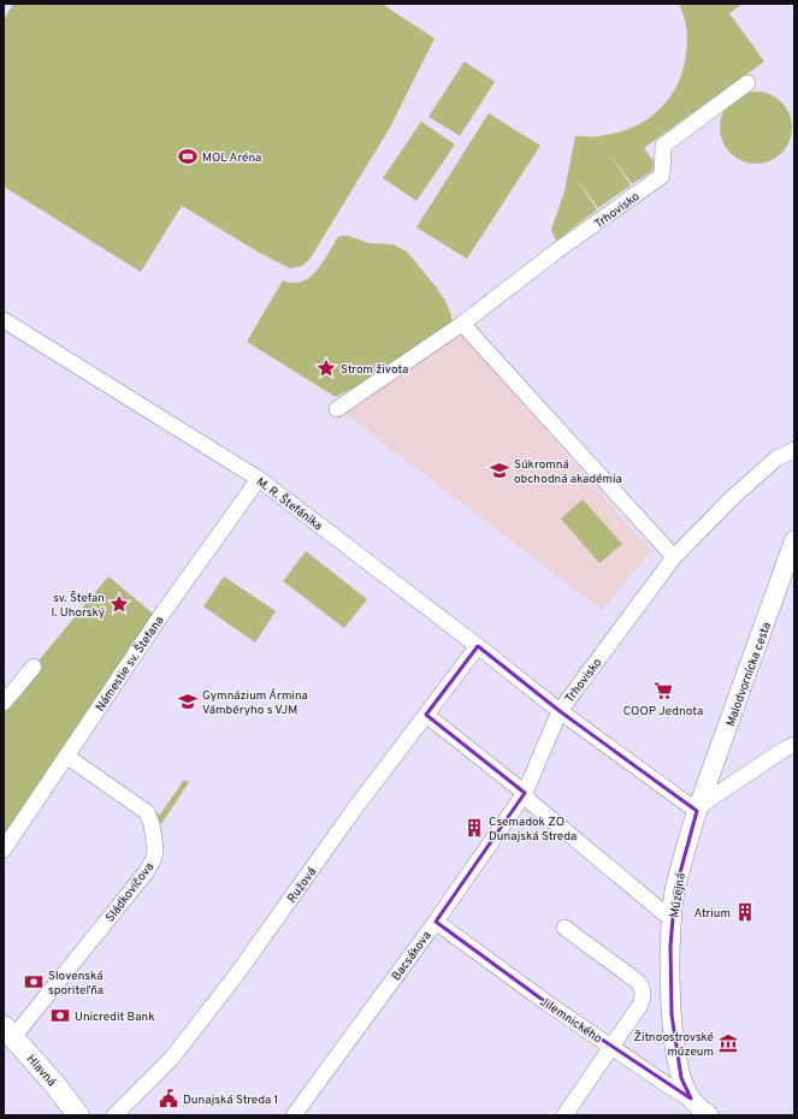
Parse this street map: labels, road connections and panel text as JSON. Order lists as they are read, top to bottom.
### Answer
{
  "streets": {
    "main road": ["Hlavná"],
    "street": [
      "Trhovisko",
      "M. R. Štefánika",
      "Námestie sv. Štefana",
      "Malodvornícka cesta",
      "Ružová",
      "Sládkovičova",
      "Múzejná",
      "Bacsákova",
      "Jilemnického"
    ]
  },
  "crossings": [
    ["Trhovisko", "M. R. Štefánika"],
    ["Trhovisko", "Malodvornícka cesta"],
    ["Trhovisko", "Múzejná"],
    ["Trhovisko", "Bacsákova"],
    ["M. R. Štefánika", "Námestie sv. Štefana"],
    ["M. R. Štefánika", "Ružová"],
    ["M. R. Štefánika", "Bacsákova"],
    ["Námestie sv. Štefana", "Sládkovičova"],
    ["Malodvornícka cesta", "Múzejná"],
    ["Sládkovičova", "Hlavná"],
    ["Múzejná", "Jilemnického"],
    ["Bacsákova", "Jilemnického"]
  ],
  "places": {
    "sports": ["MOL Aréna"],
    "place": ["Strom života", "sv. Štefan I. Uhorský"],
    "school or university": ["Súkromná obchodná akadémia", "Gymnázium Ármina Vámbéryho s VJM"],
    "supermarket": ["COOP Jednota"],
    "building": ["Csemadok ZO Dunajská Streda", "Atrium"],
    "bank": ["Slovenská sporiteľňa", "Unicredit Bank"],
    "museum": ["Žitnoostrovské múzeum"],
    "public building": ["Dunajská Streda 1"]
  }
}
